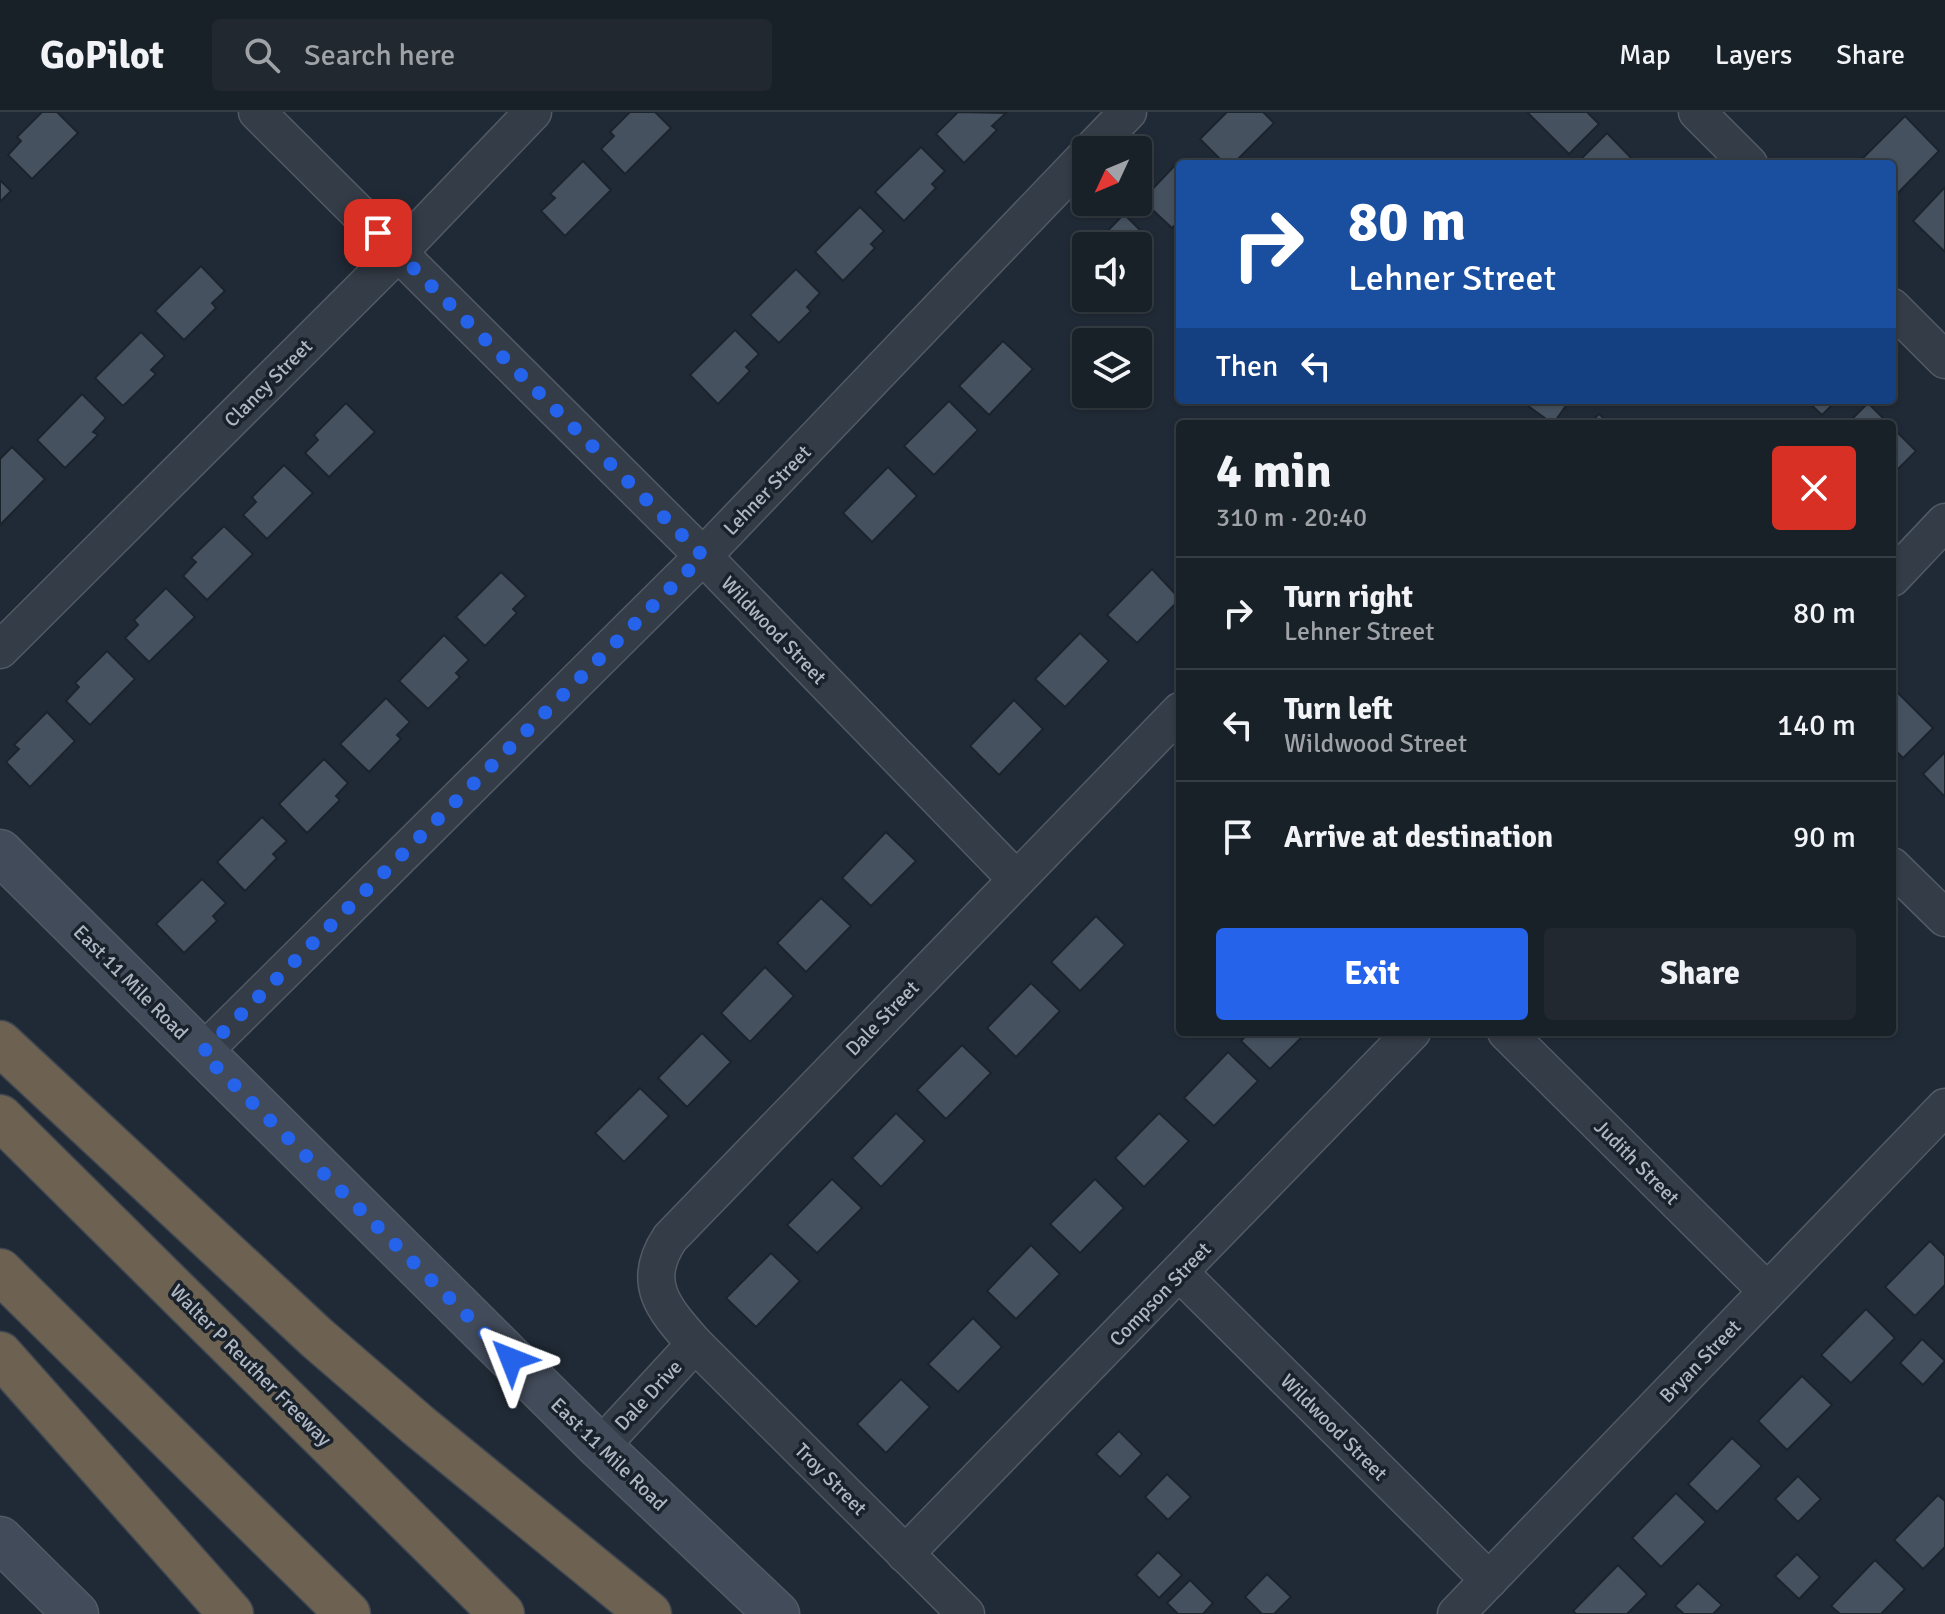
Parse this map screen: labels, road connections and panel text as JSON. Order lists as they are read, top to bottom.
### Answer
{
  "streets": {
    "highway": ["Walter P Reuther Freeway"],
    "main road": ["East 11 Mile Road"],
    "street": [
      "Clancy Street",
      "Lehner Street",
      "Wildwood Street",
      "Dale Street",
      "Judith Street",
      "Compson Street",
      "Bryan Street",
      "Dale Drive",
      "Troy Street"
    ]
  },
  "crossings": [
    ["Clancy Street", "Wildwood Street"],
    ["Lehner Street", "Wildwood Street"],
    ["Lehner Street", "East 11 Mile Road"],
    ["Wildwood Street", "Dale Street"],
    ["Wildwood Street", "Compson Street"],
    ["Wildwood Street", "Bryan Street"],
    ["East 11 Mile Road", "Dale Drive"],
    ["Dale Street", "Dale Drive"],
    ["Dale Street", "Troy Street"],
    ["Judith Street", "Bryan Street"],
    ["Compson Street", "Troy Street"],
    ["Dale Drive", "Troy Street"]
  ],
  "north": "bottom left",
  "page": {
    "header": "GoPilot",
    "search": "Search here",
    "nav": ["Map", "Layers", "Share"],
    "turn": ["80 m", "Lehner Street"],
    "then": "Then",
    "heading": ["4 min", "310 m · 20:40"],
    "list": [
      {
        "name": "Turn right",
        "note": "Lehner Street",
        "value": "80 m"
      },
      {
        "name": "Turn left",
        "note": "Wildwood Street",
        "value": "140 m"
      },
      {
        "name": "Arrive at destination",
        "value": "90 m"
      }
    ],
    "buttons": ["Exit", "Share"]
  }
}
